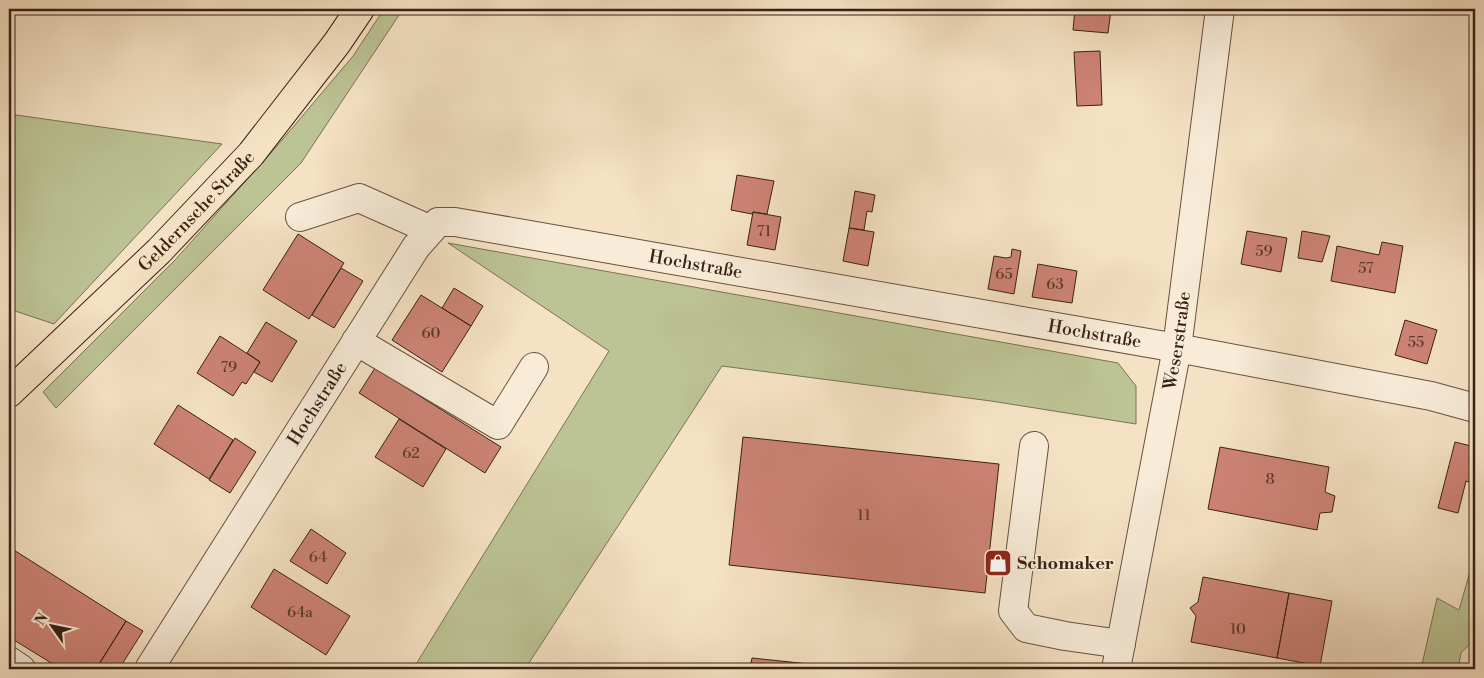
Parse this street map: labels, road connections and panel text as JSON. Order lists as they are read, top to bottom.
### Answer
{
  "streets": {
    "main road": ["Geldernsche Straße"],
    "street": ["Hochstraße", "Weserstraße"]
  },
  "crossings": [
    ["Hochstraße", "Weserstraße"]
  ],
  "places": {
    "shop": ["Schomaker"]
  },
  "house_numbers": [
    "71",
    "59",
    "57",
    "65",
    "63",
    "60",
    "55",
    "79",
    "62",
    "8",
    "11",
    "64",
    "64a",
    "10"
  ],
  "north": "top left"
}
